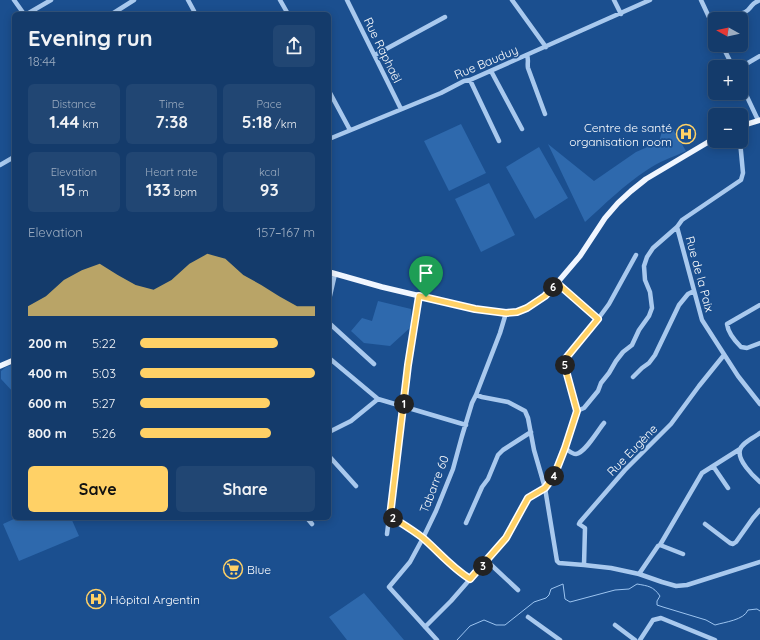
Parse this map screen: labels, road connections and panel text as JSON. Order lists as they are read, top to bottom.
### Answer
{
  "streets": {
    "street": [
      "Rue Raphaël",
      "Rue Bauduy",
      "Rue de la Paix",
      "Rue Eugène",
      "Tabarre 60"
    ]
  },
  "crossings": [
    ["Rue Raphaël", "Rue Bauduy"],
    ["Rue de la Paix", "Rue Eugène"]
  ],
  "places": {
    "hospital": ["Centre de santé organisation room", "Hôpital Argentin"],
    "supermarket": ["Blue"]
  },
  "north": "left",
  "page": {
    "map_buttons": ["+", "−"],
    "heading": ["Evening run", "18:44"],
    "stats": [
      ["Distance", "1.44 km"],
      ["Time", "7:38"],
      ["Pace", "5:18 /km"],
      ["Elevation", "15 m"],
      ["Heart rate", "133 bpm"],
      ["kcal", "93"]
    ],
    "chart": ["Elevation", "157–167 m"],
    "pins": [
      "6",
      "5",
      "1",
      "4",
      "2",
      "3"
    ],
    "list": [
      {
        "name": "200 m",
        "note": "5:22"
      },
      {
        "name": "400 m",
        "note": "5:03"
      },
      {
        "name": "600 m",
        "note": "5:27"
      },
      {
        "name": "800 m",
        "note": "5:26"
      }
    ],
    "buttons": ["Save", "Share"]
  }
}
